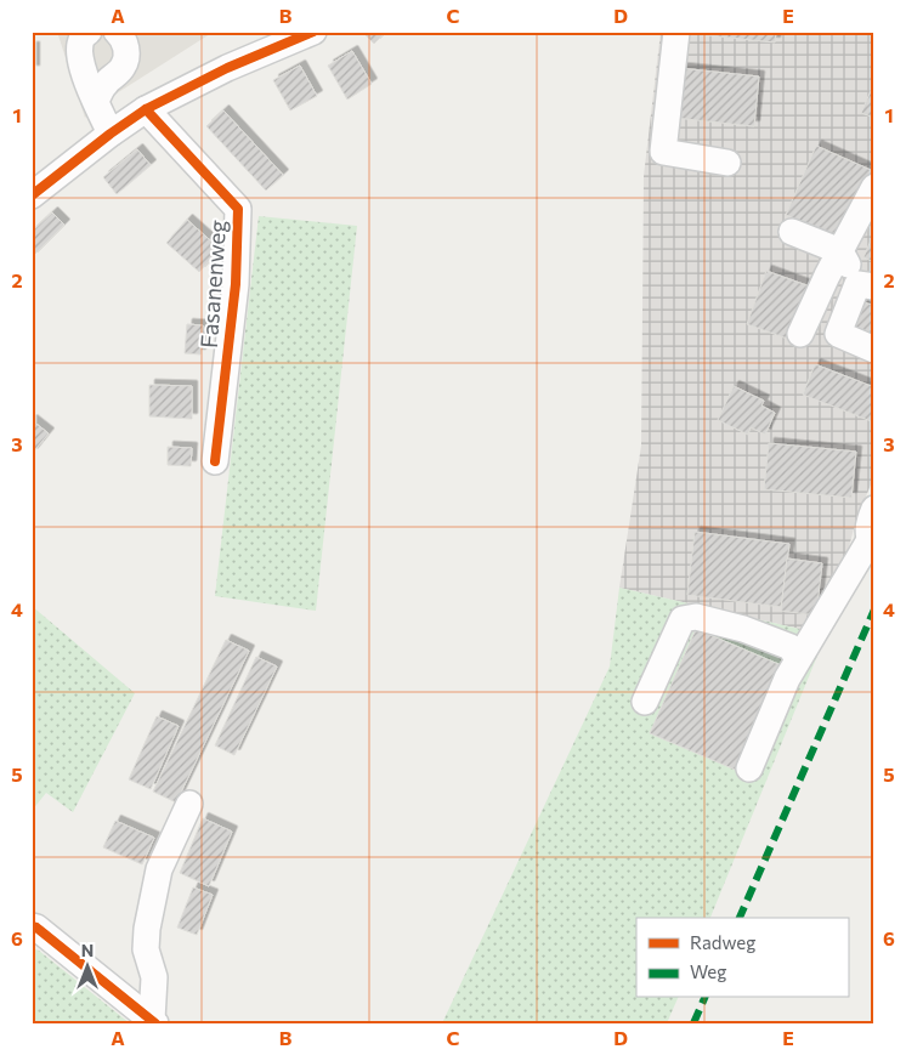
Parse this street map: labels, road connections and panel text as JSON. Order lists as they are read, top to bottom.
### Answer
{
  "streets": {
    "street": ["Fasanenweg"]
  },
  "legend": ["Radweg", "Weg"],
  "north": "top",
  "grid": {
    "columns": [
      "A",
      "B",
      "C",
      "D",
      "E"
    ],
    "rows": [
      "1",
      "2",
      "3",
      "4",
      "5",
      "6"
    ]
  }
}
